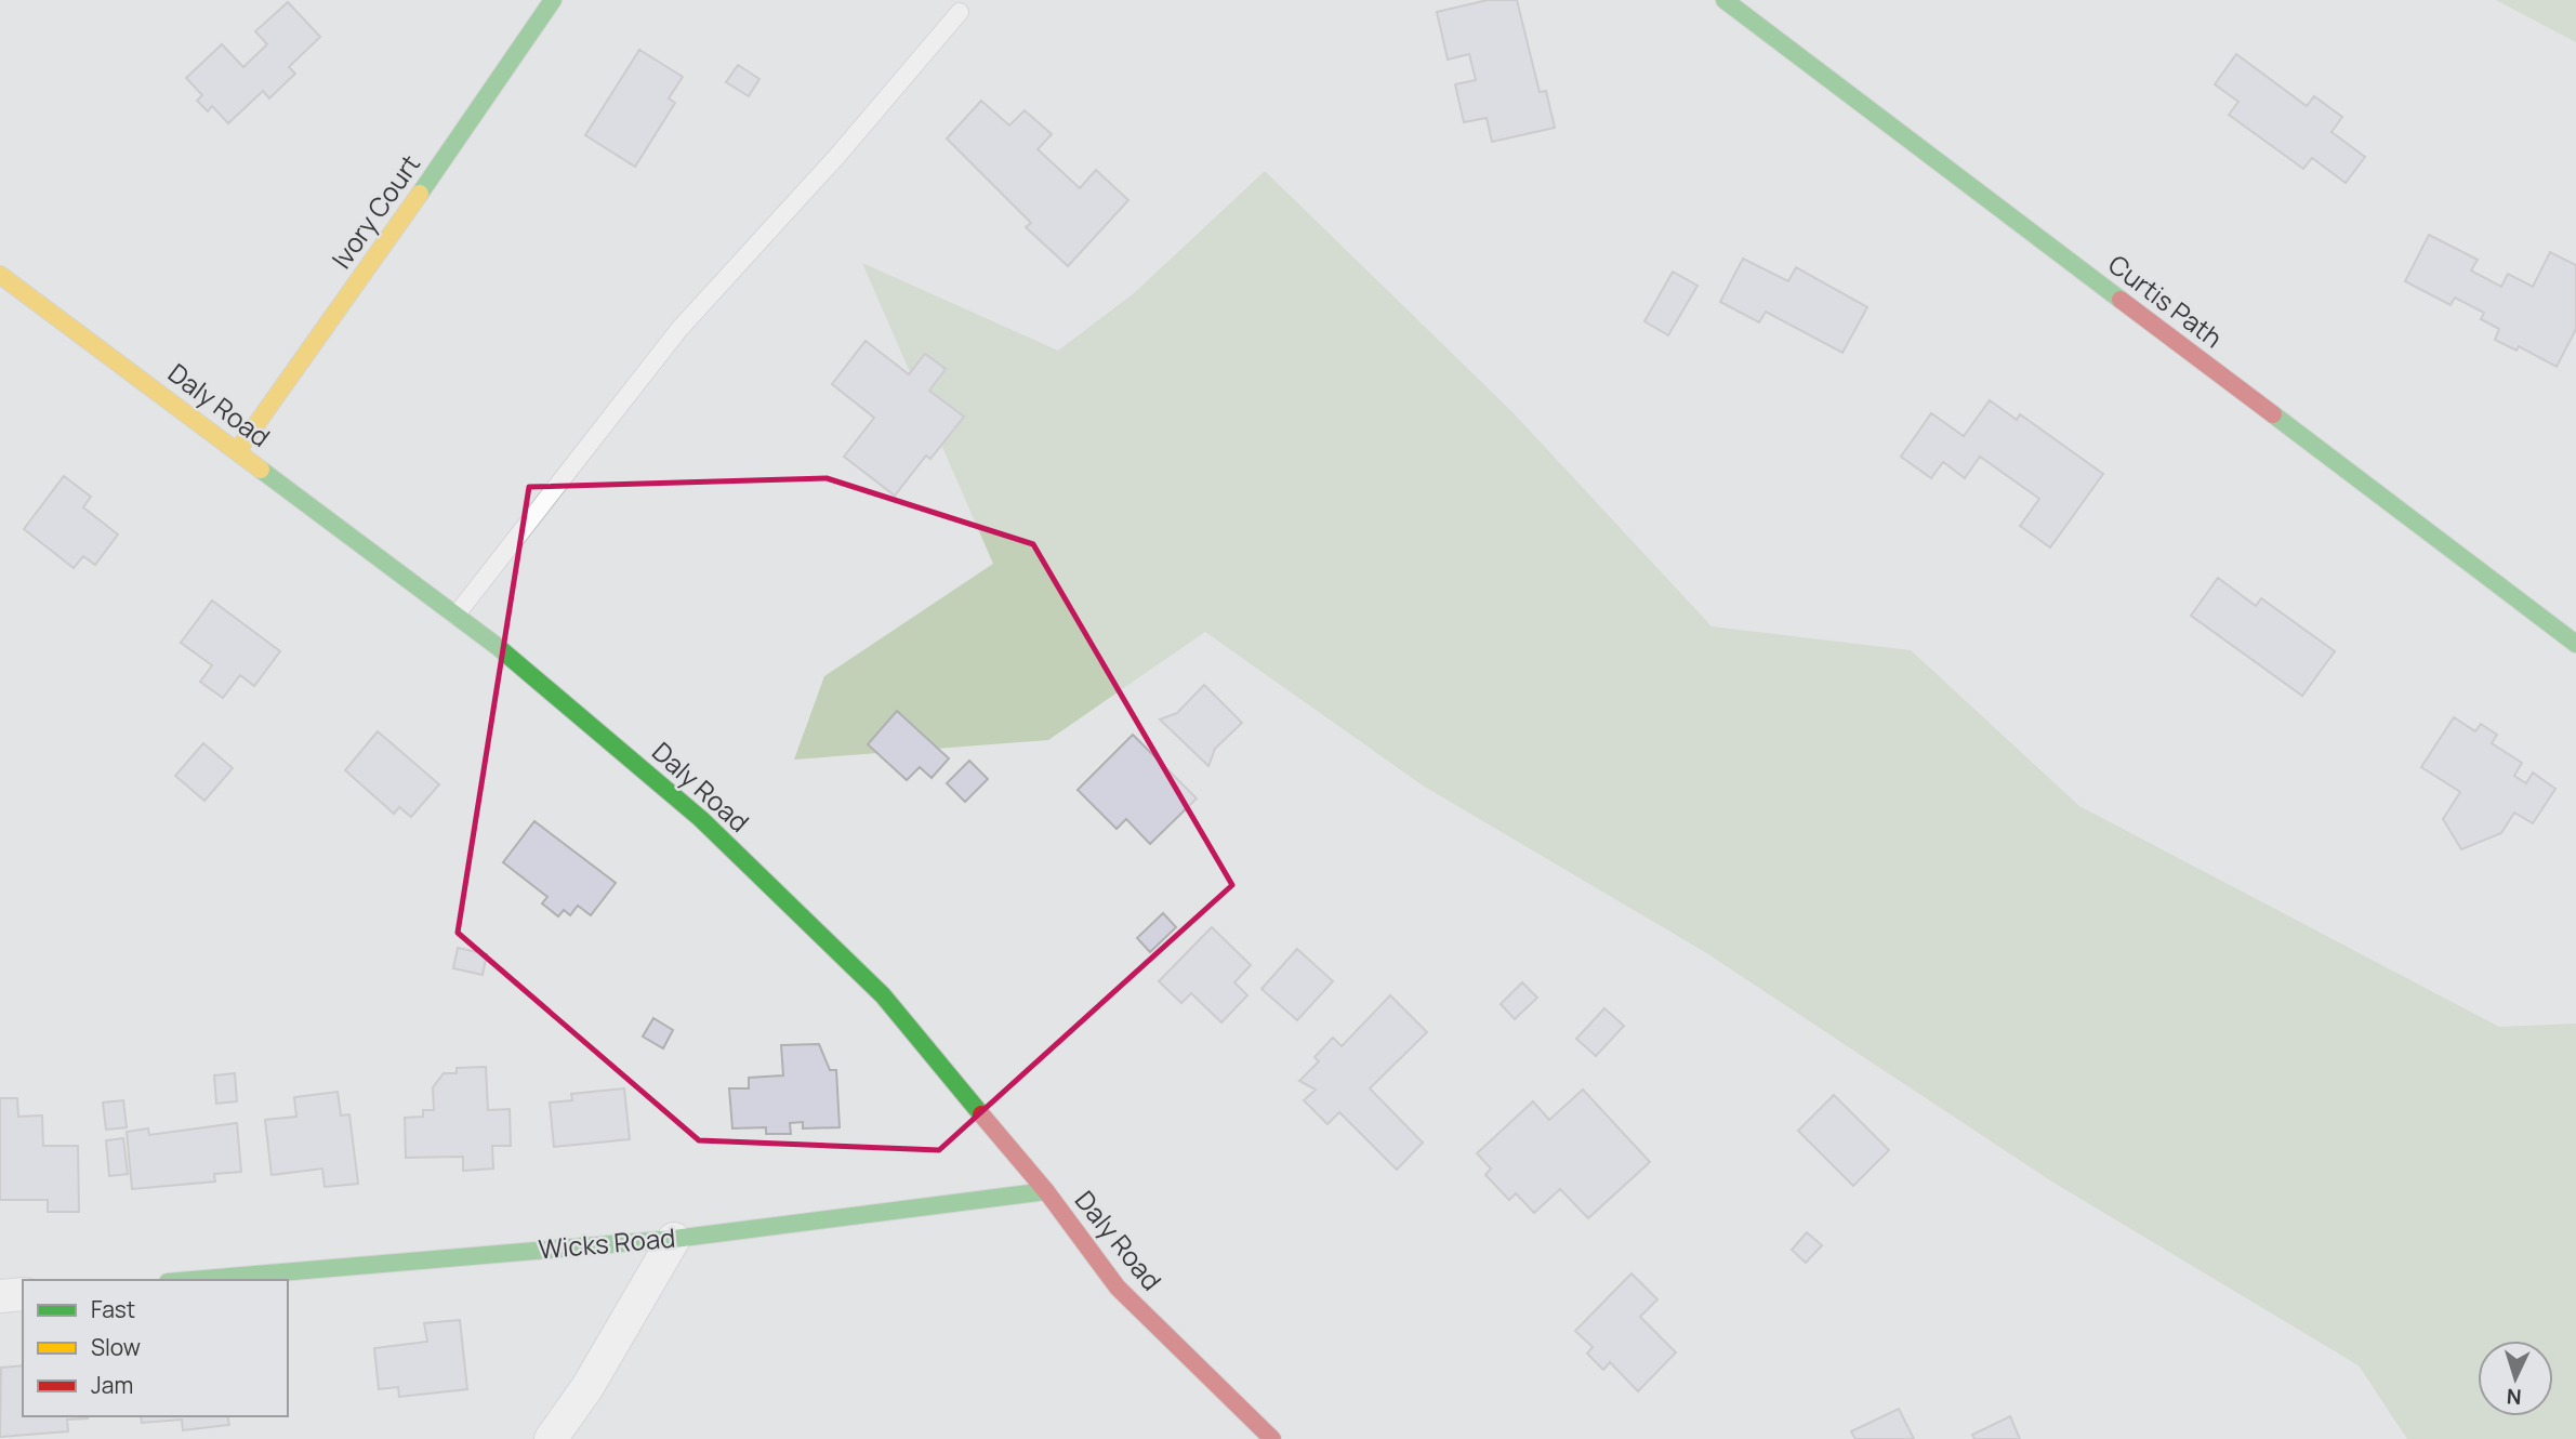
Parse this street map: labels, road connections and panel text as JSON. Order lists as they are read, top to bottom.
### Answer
{
  "streets": {
    "street": [
      "Ivory Court",
      "Curtis Path",
      "Daly Road",
      "Wicks Road"
    ]
  },
  "crossings": [
    ["Ivory Court", "Daly Road"],
    ["Daly Road", "Wicks Road"]
  ],
  "legend": ["Fast", "Slow", "Jam"],
  "north": "bottom"
}
